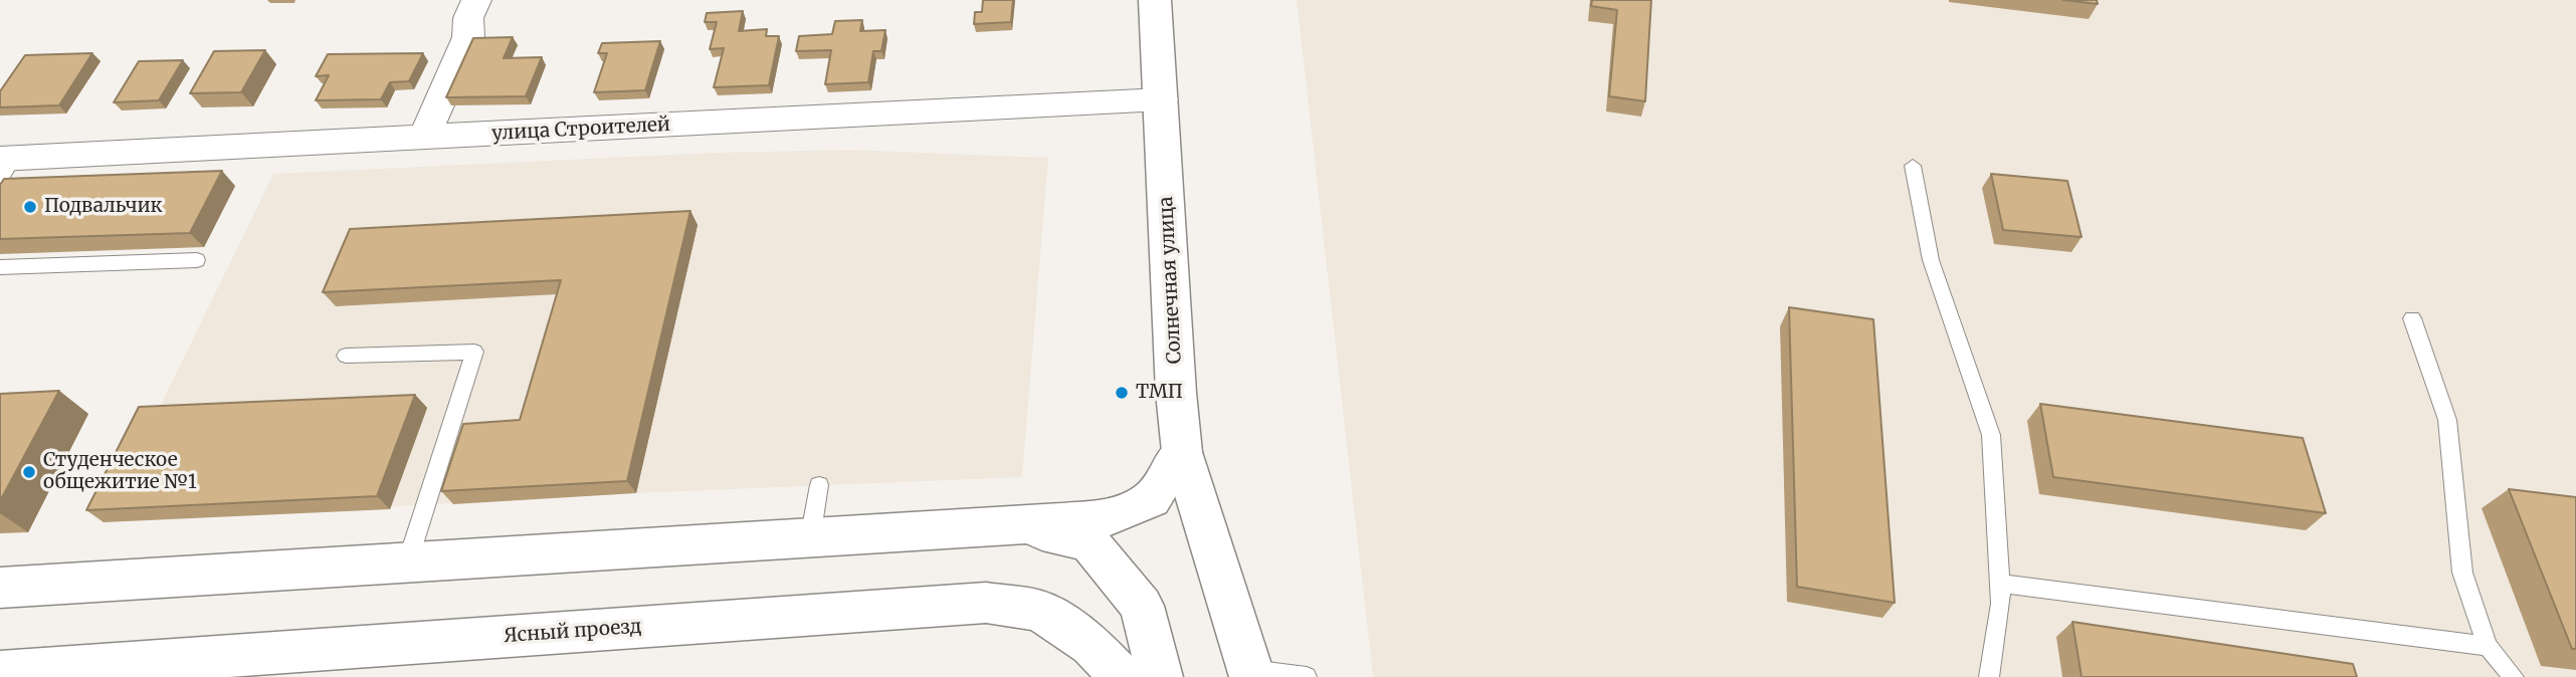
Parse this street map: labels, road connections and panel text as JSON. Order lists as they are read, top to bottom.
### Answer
{
  "streets": {
    "street": ["улица Строителей", "Солнечная улица", "Ясный проезд"]
  },
  "crossings": [
    ["улица Строителей", "Солнечная улица"]
  ],
  "places": ["Подвальчик", "ТМП", "Студенческое общежитие №1"]
}
